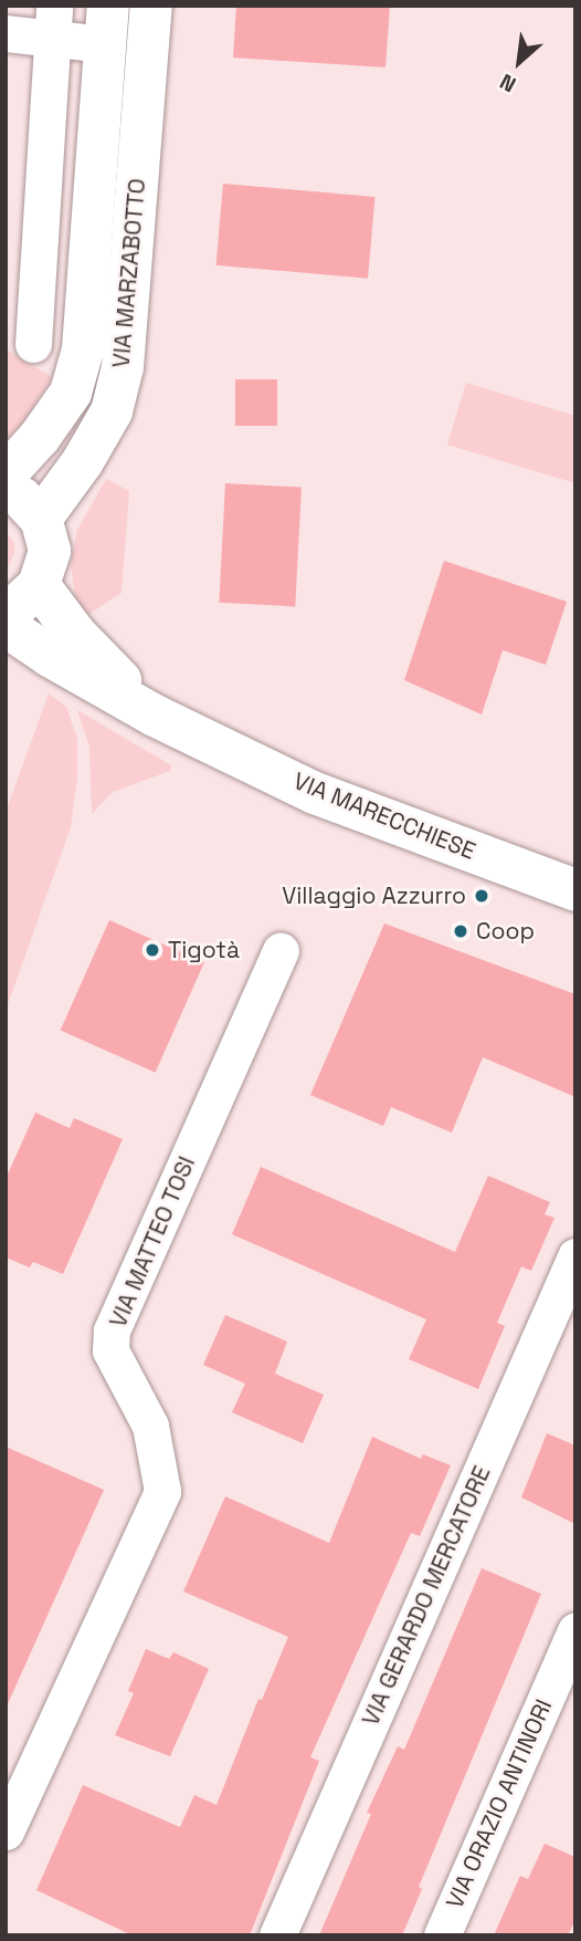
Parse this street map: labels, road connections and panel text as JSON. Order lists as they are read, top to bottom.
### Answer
{
  "streets": {
    "main road": ["VIA MARZABOTTO", "VIA MARECCHIESE"],
    "street": ["VIA MATTEO TOSI", "VIA GERARDO MERCATORE", "VIA ORAZIO ANTINORI"]
  },
  "places": ["Villaggio Azzurro", "Coop", "Tigotà"],
  "north": "bottom left"
}
